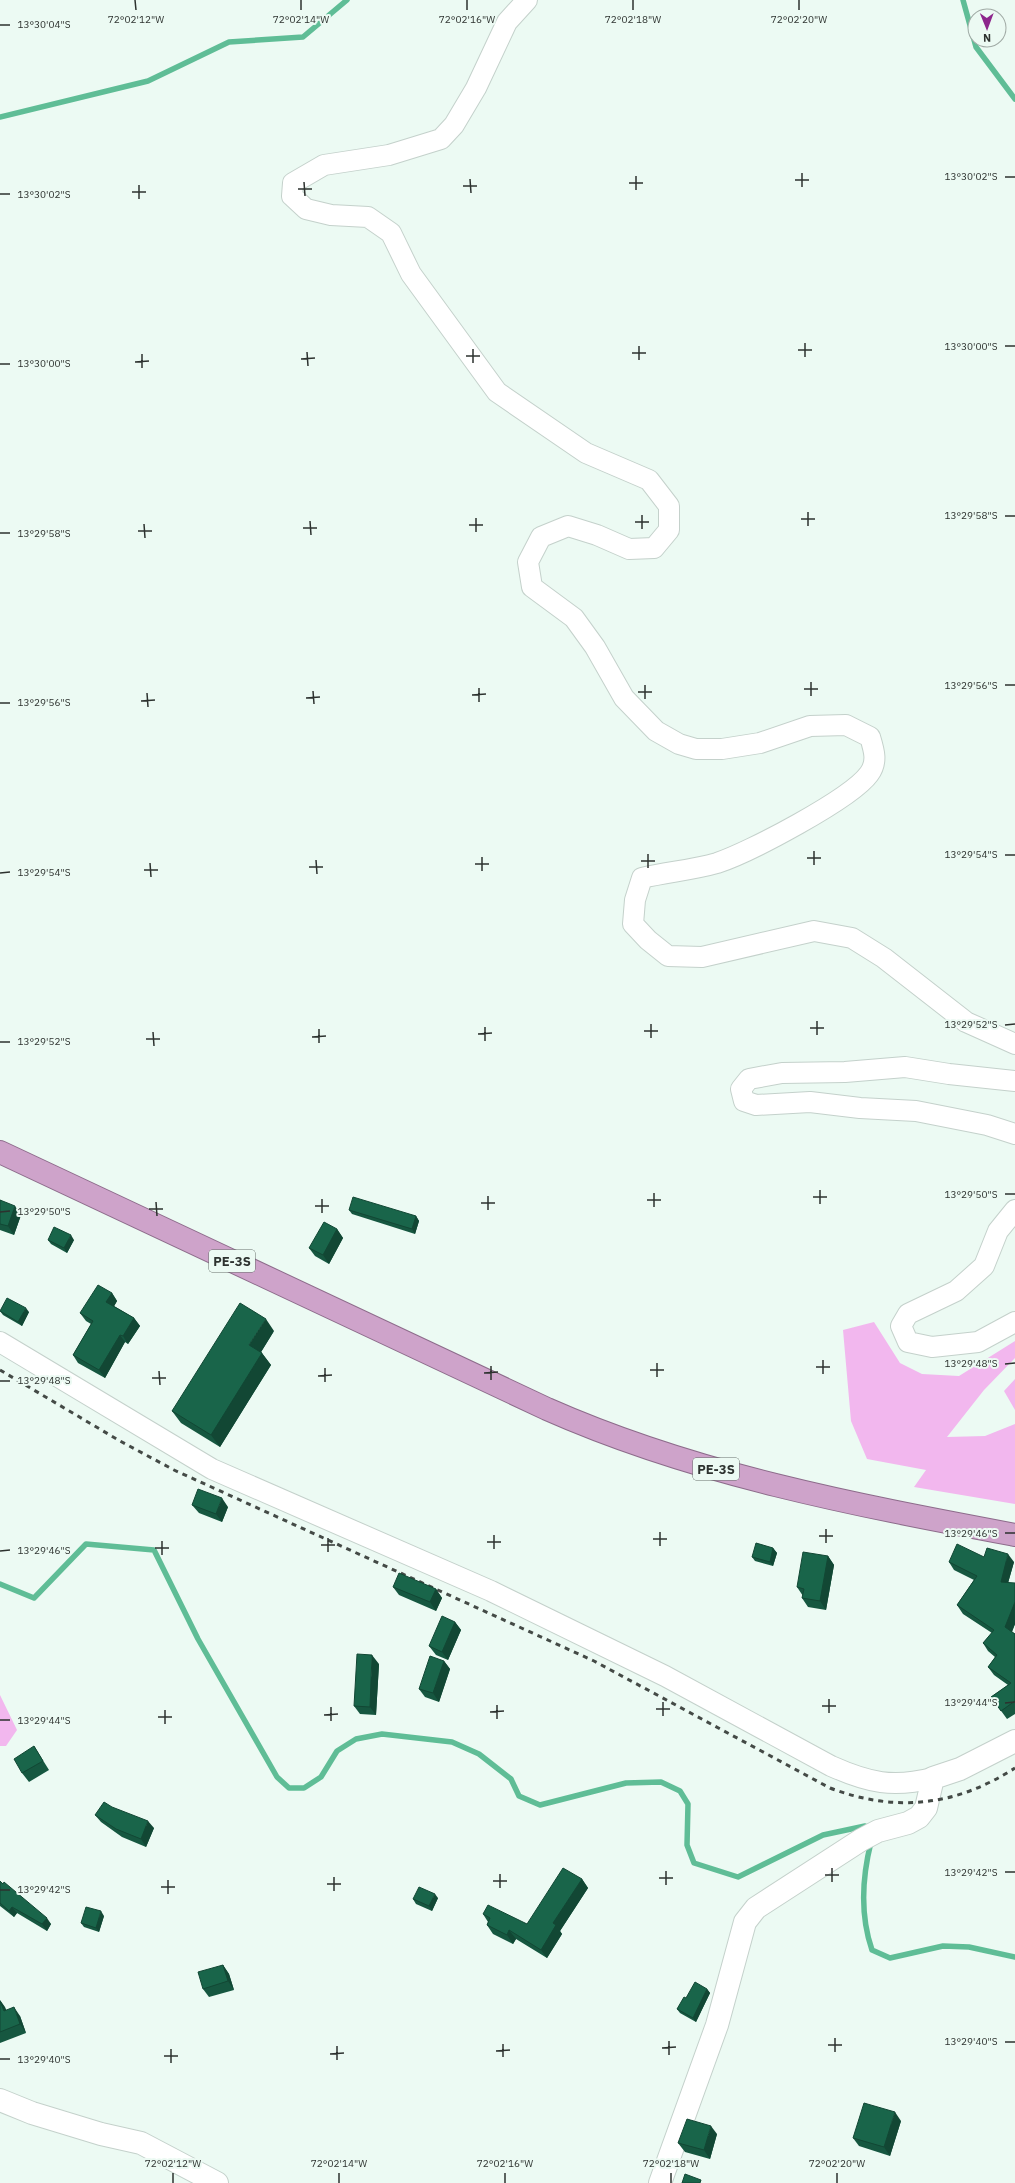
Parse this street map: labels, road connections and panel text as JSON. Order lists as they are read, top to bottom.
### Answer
{
  "streets": {
    "highway": ["PE-3S"]
  },
  "north": "bottom",
  "coordinates": [
    "72°02'12\"W",
    "72°02'14\"W",
    "72°02'16\"W",
    "72°02'18\"W",
    "72°02'20\"W",
    "13°30'04\"S",
    "13°30'02\"S",
    "13°30'00\"S",
    "13°29'58\"S",
    "13°29'56\"S",
    "13°29'54\"S",
    "13°29'52\"S",
    "13°29'50\"S",
    "13°29'48\"S",
    "13°29'46\"S",
    "13°29'44\"S",
    "13°29'42\"S",
    "13°29'40\"S"
  ]
}
